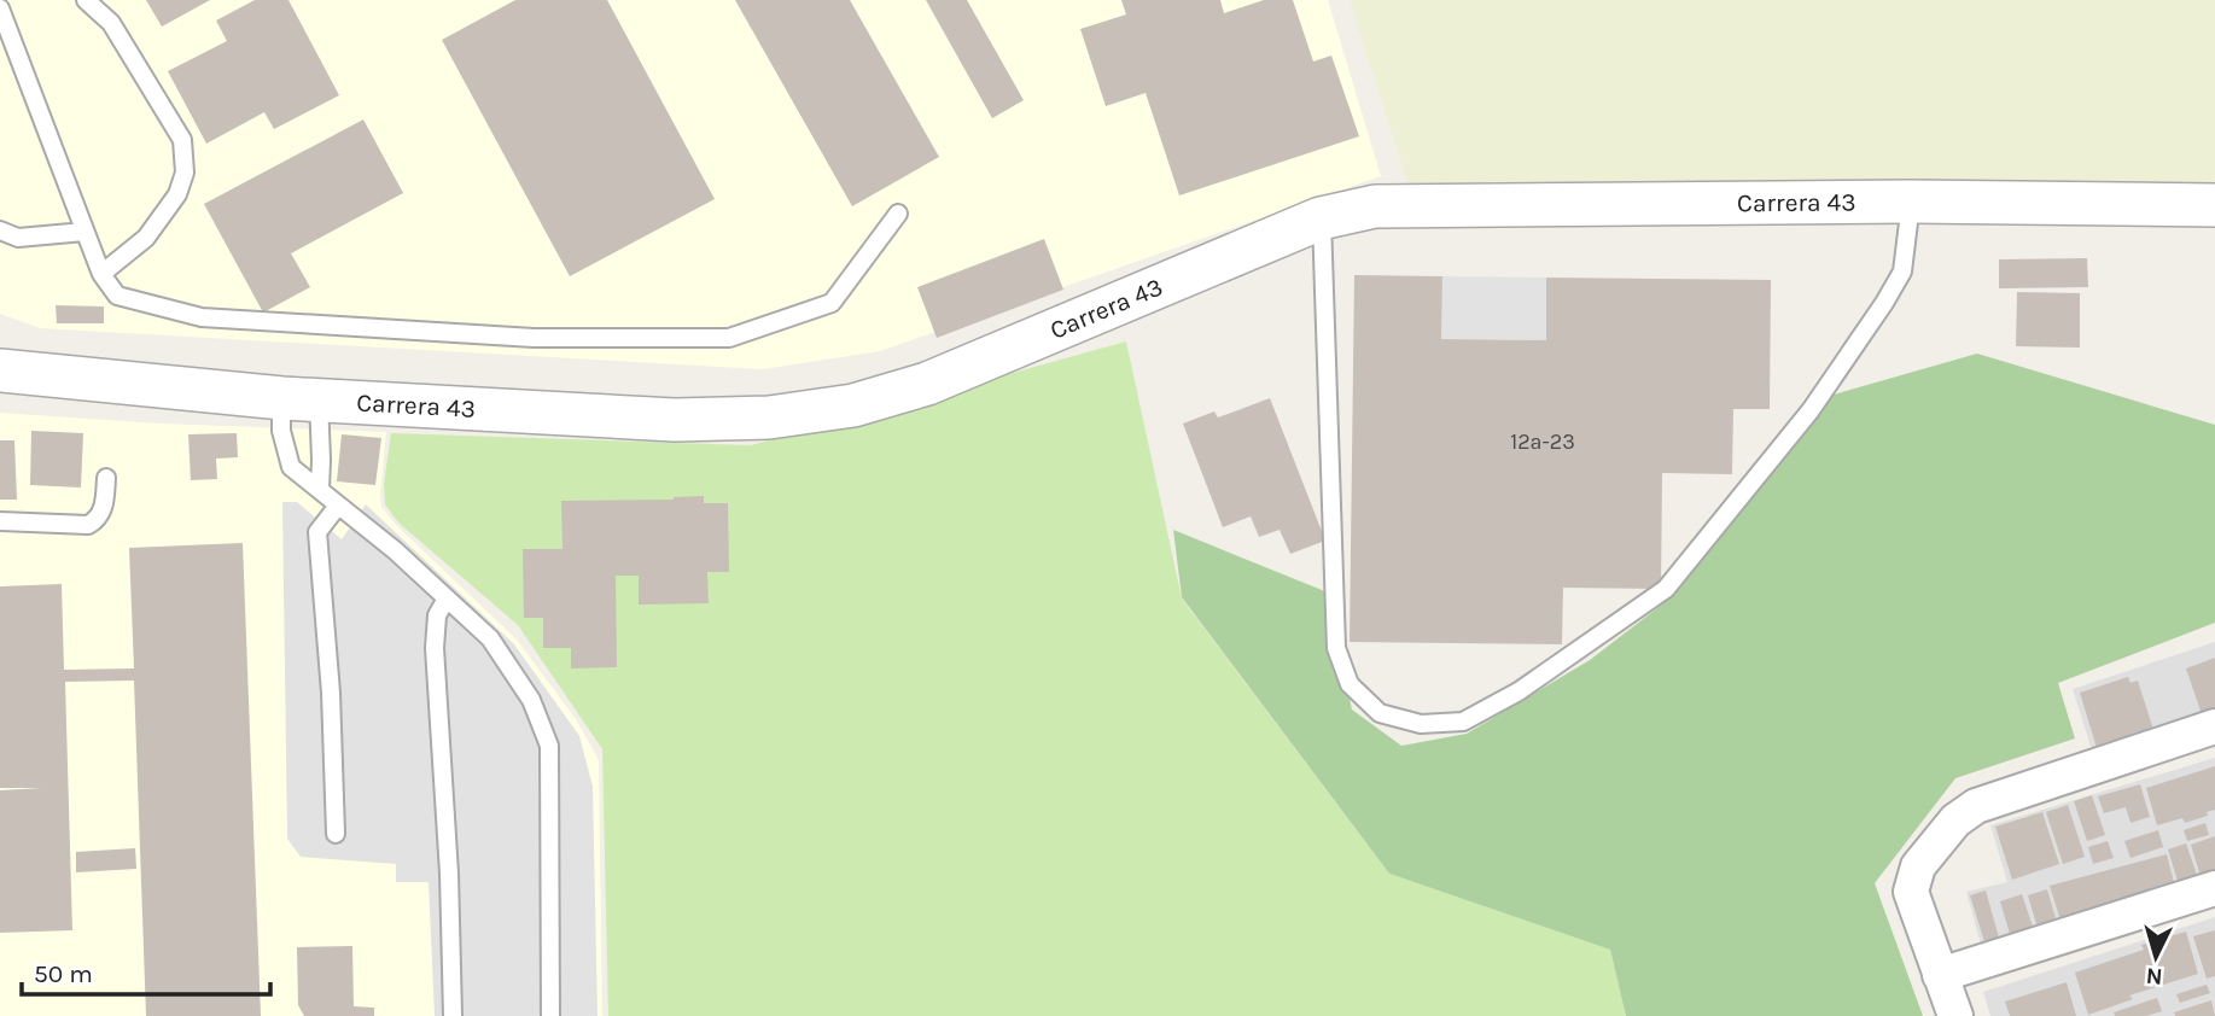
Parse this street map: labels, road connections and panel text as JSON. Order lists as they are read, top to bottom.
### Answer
{
  "streets": {
    "street": ["Carrera 43"]
  },
  "house_numbers": ["12a-23"],
  "scale_bar": "50 m",
  "north": "bottom"
}
